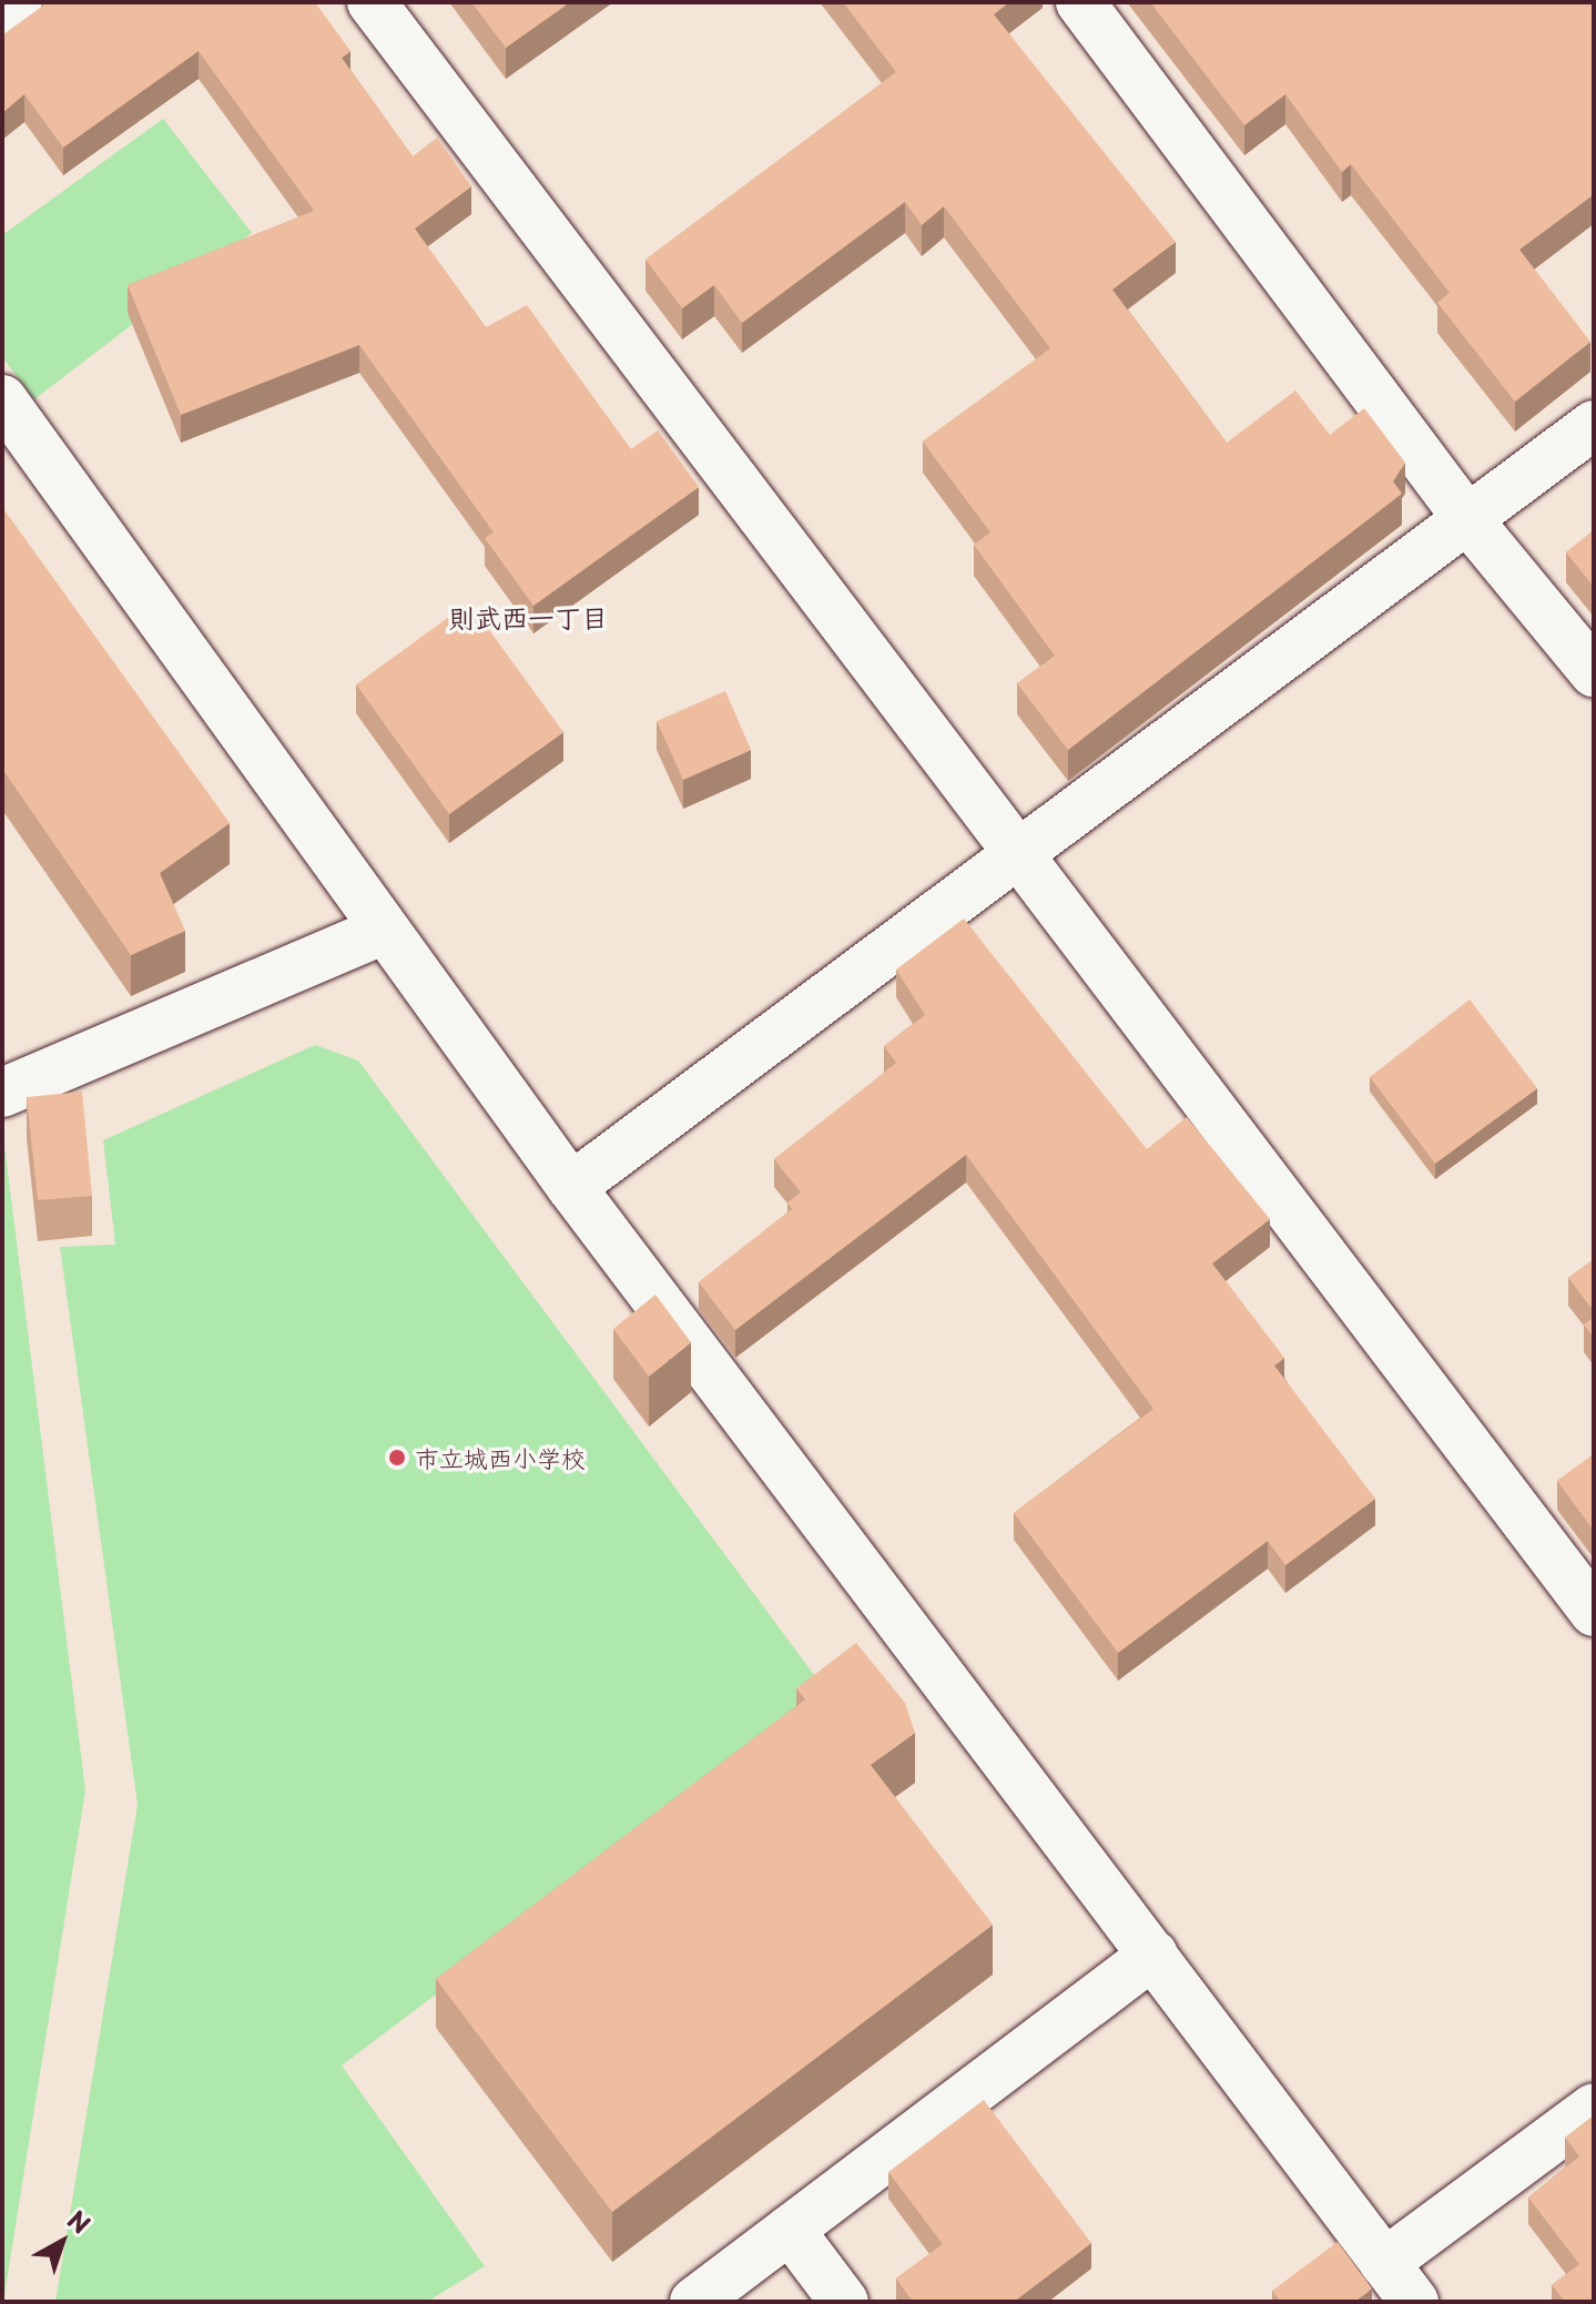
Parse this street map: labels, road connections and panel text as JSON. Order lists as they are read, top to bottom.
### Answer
{
  "districts": ["則武西一丁目"],
  "places": ["市立城西小学校"],
  "north": "top right"
}
